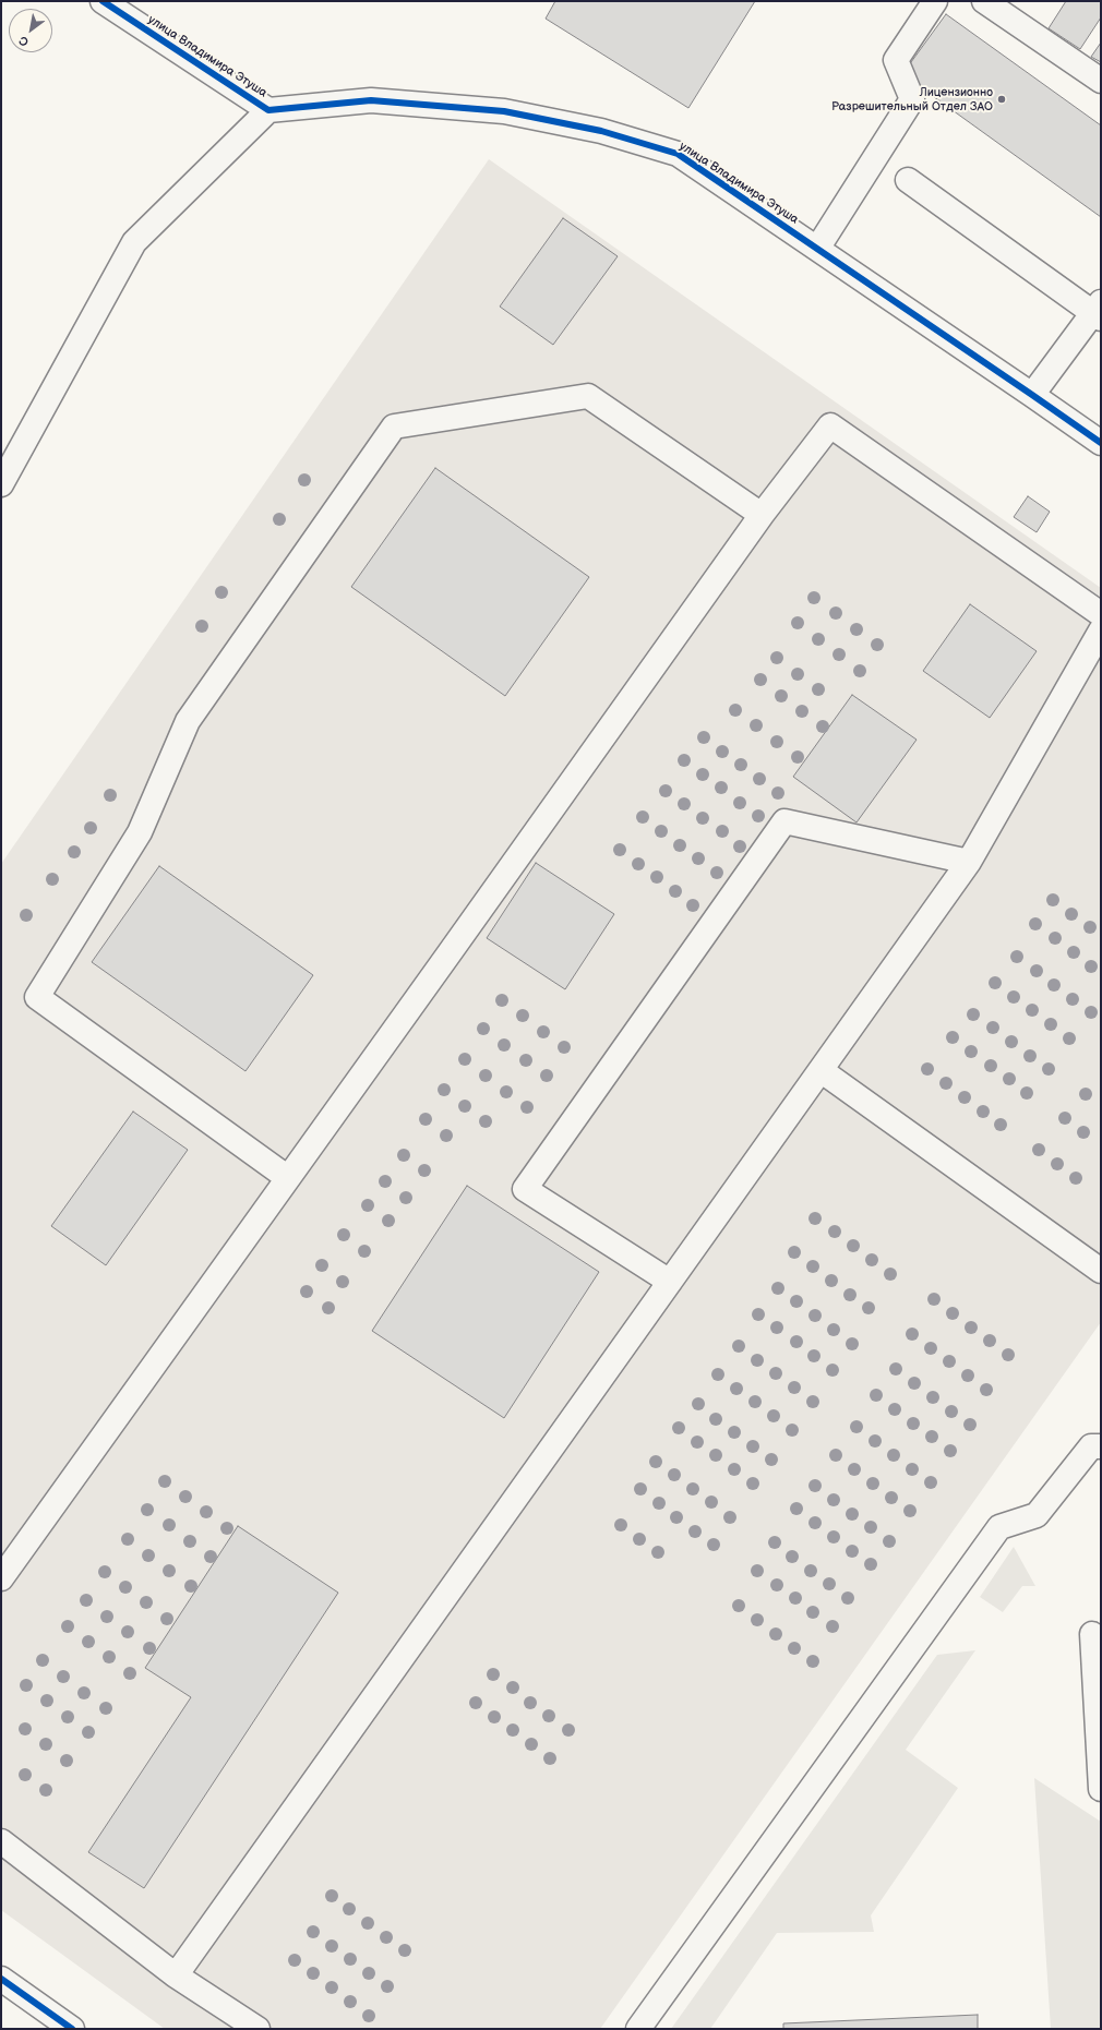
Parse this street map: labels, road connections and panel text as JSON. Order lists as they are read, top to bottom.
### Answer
{
  "streets": {
    "street": ["улица Владимира Этуша"]
  },
  "places": ["Лицензионно Разрешительный Отдел ЗАО"],
  "north": "bottom left"
}
